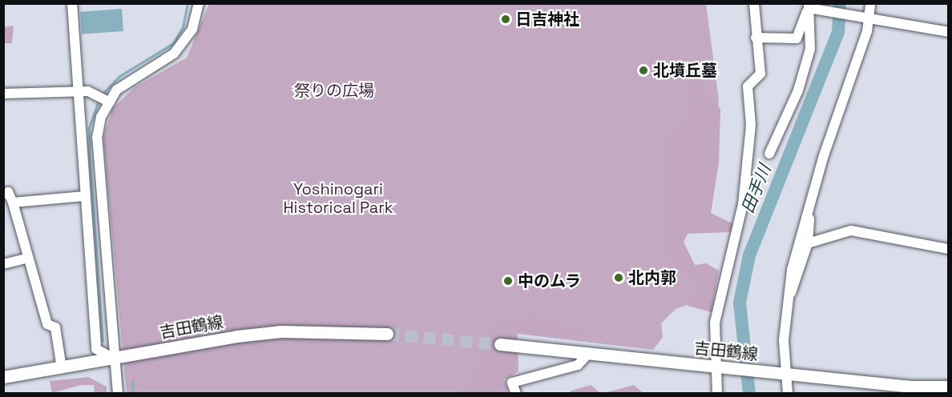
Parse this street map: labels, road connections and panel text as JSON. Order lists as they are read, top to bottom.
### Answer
{
  "streets": {
    "main road": ["吉田鶴線"]
  },
  "water": ["田手川"],
  "parks": ["祭りの広場", "Yoshinogari Historical Park"],
  "places": [
    "日吉神社",
    "北墳丘墓",
    "北内郭",
    "中のムラ"
  ]
}
